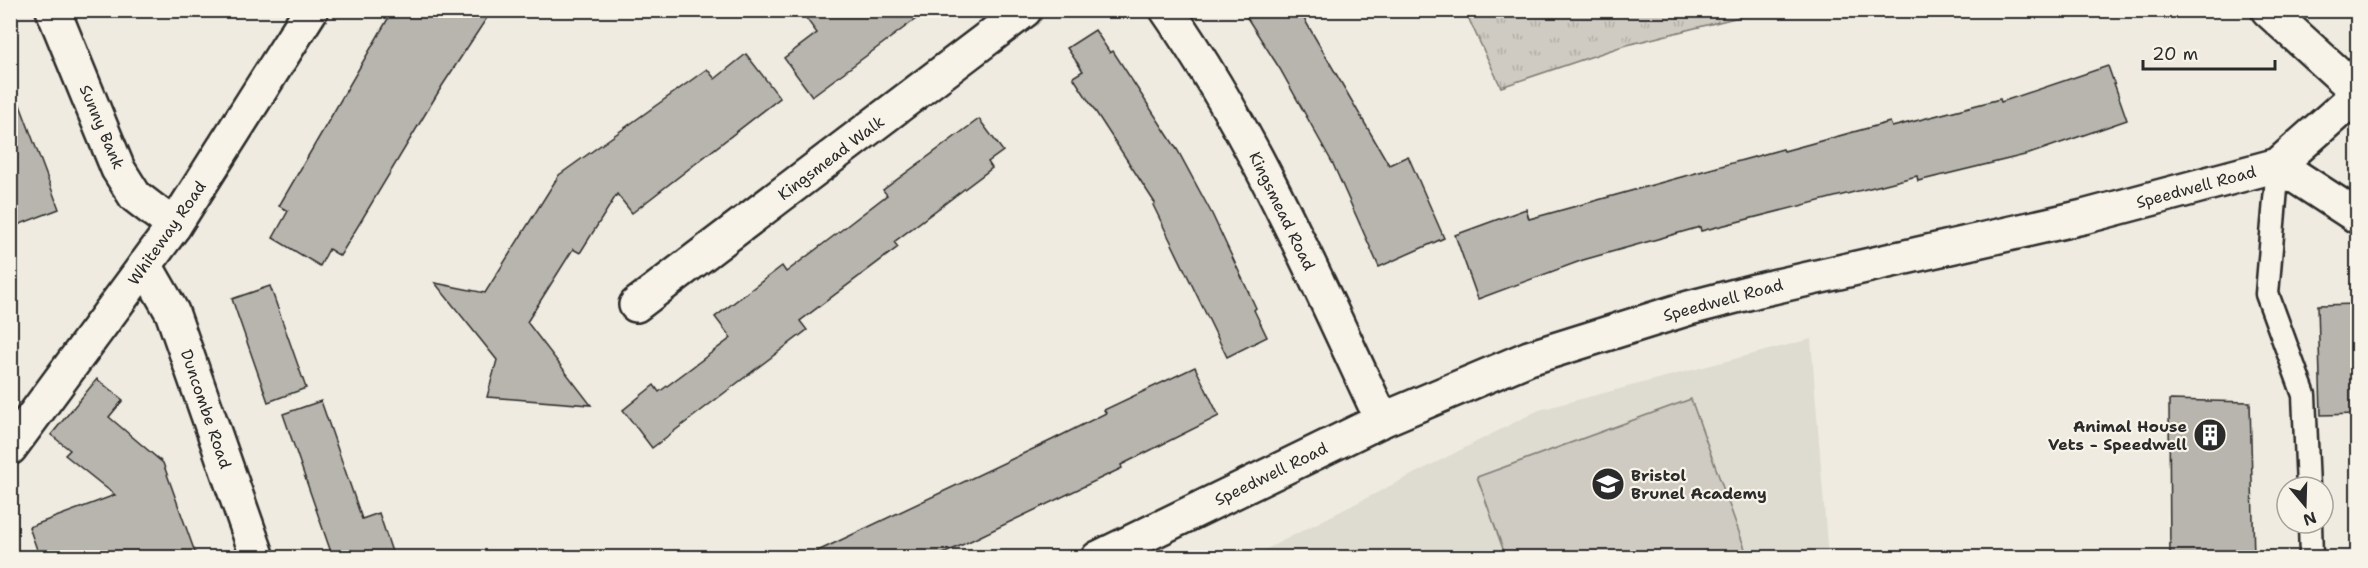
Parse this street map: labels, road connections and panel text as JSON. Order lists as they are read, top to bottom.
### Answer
{
  "streets": {
    "street": [
      "Sunny Bank",
      "Kingsmead Walk",
      "Speedwell Road",
      "Kingsmead Road",
      "Whiteway Road",
      "Duncombe Road"
    ]
  },
  "crossings": [
    ["Sunny Bank", "Whiteway Road"],
    ["Speedwell Road", "Kingsmead Road"],
    ["Whiteway Road", "Duncombe Road"]
  ],
  "places": {
    "building": ["Animal House Vets - Speedwell"],
    "school or university": ["Bristol Brunel Academy"]
  },
  "scale_bar": "20 m",
  "north": "bottom"
}
